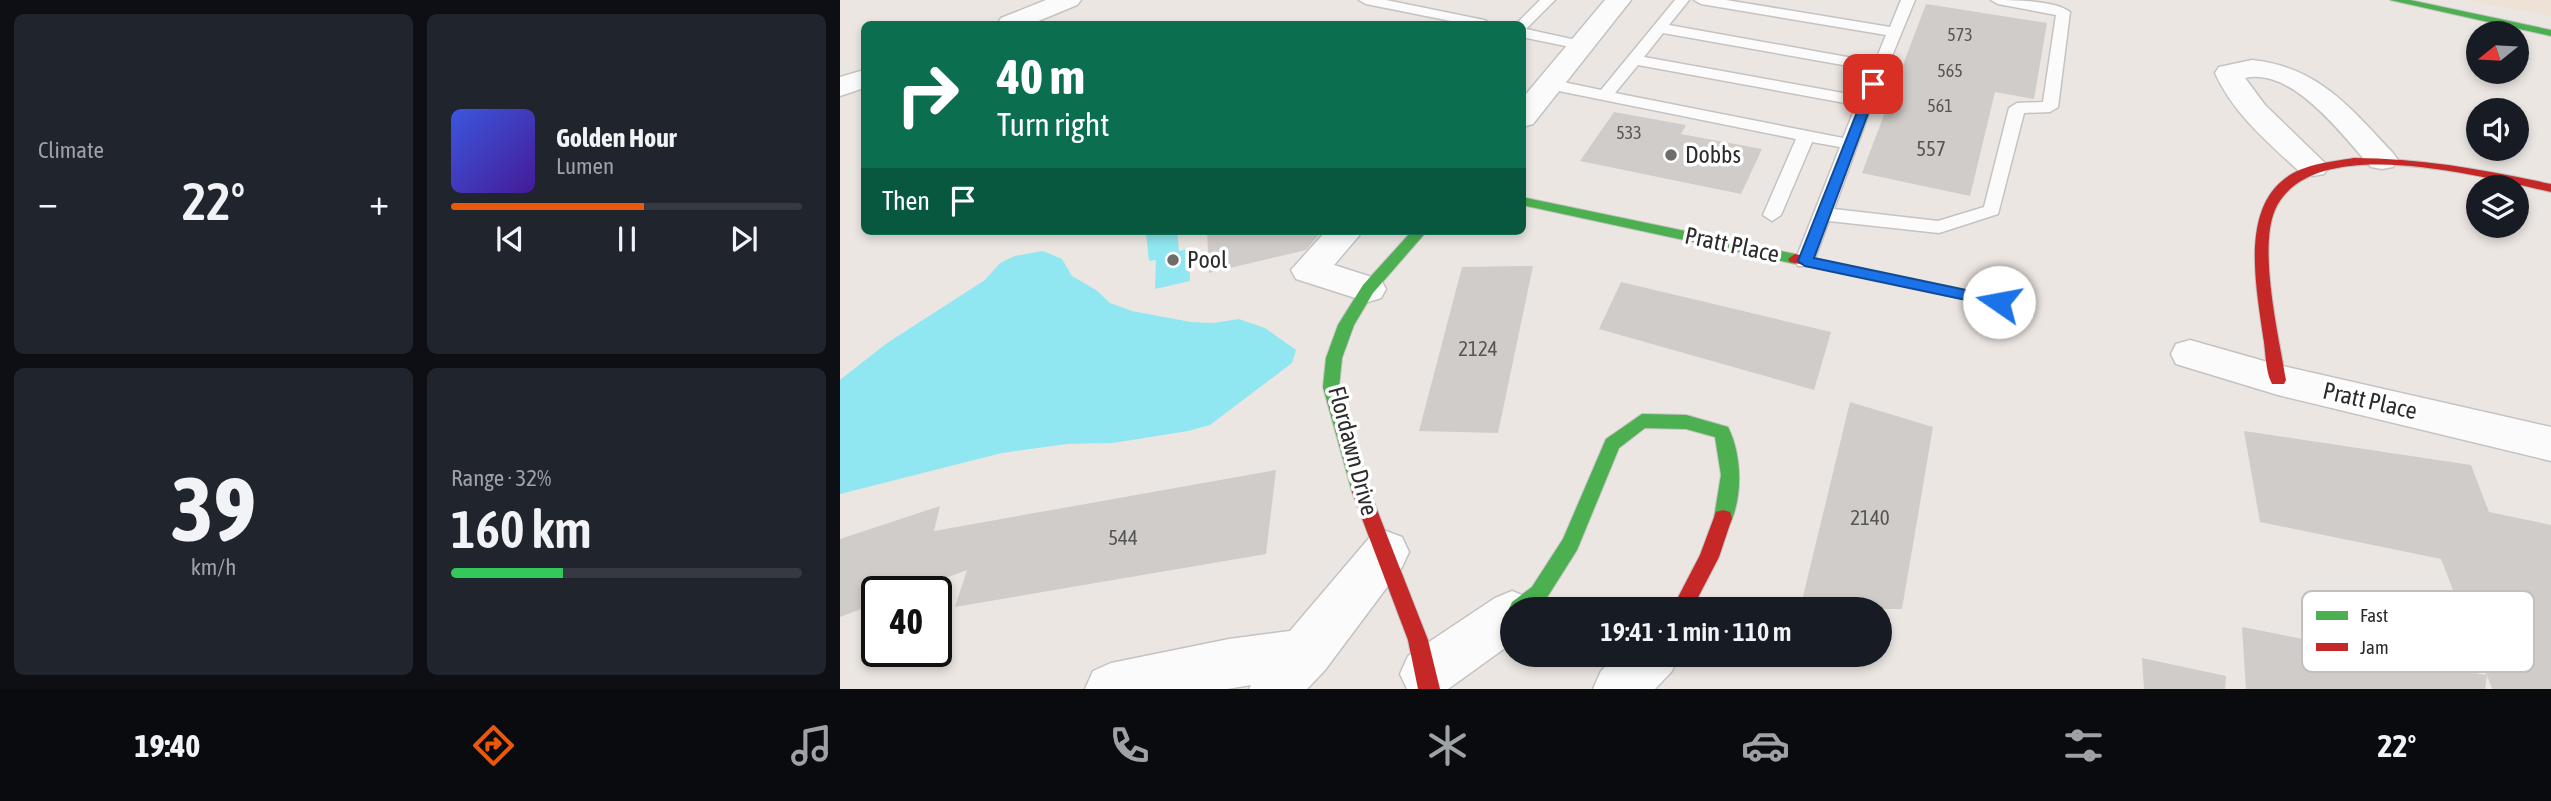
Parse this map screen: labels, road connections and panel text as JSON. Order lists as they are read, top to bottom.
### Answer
{
  "streets": {
    "street": ["Pratt Place", "Flordawn Drive"]
  },
  "places": ["Dobbs", "Pool"],
  "house_numbers": [
    "573",
    "565",
    "561",
    "533",
    "557",
    "2124",
    "2140",
    "544"
  ],
  "legend": ["Fast", "Jam"],
  "north": "left",
  "page": {
    "tile": [
      "Climate",
      ["39", "km/h"],
      ["Range · 32%", "160 km"]
    ],
    "turn": ["40 m", "Turn right"],
    "song": ["Golden Hour", "Lumen"],
    "then": "Then",
    "heat": ["−", "22°", "+"],
    "limit": "40",
    "trip": "19:41 · 1 min · 110 m",
    "tabs": ["19:40", "22°"]
  }
}
